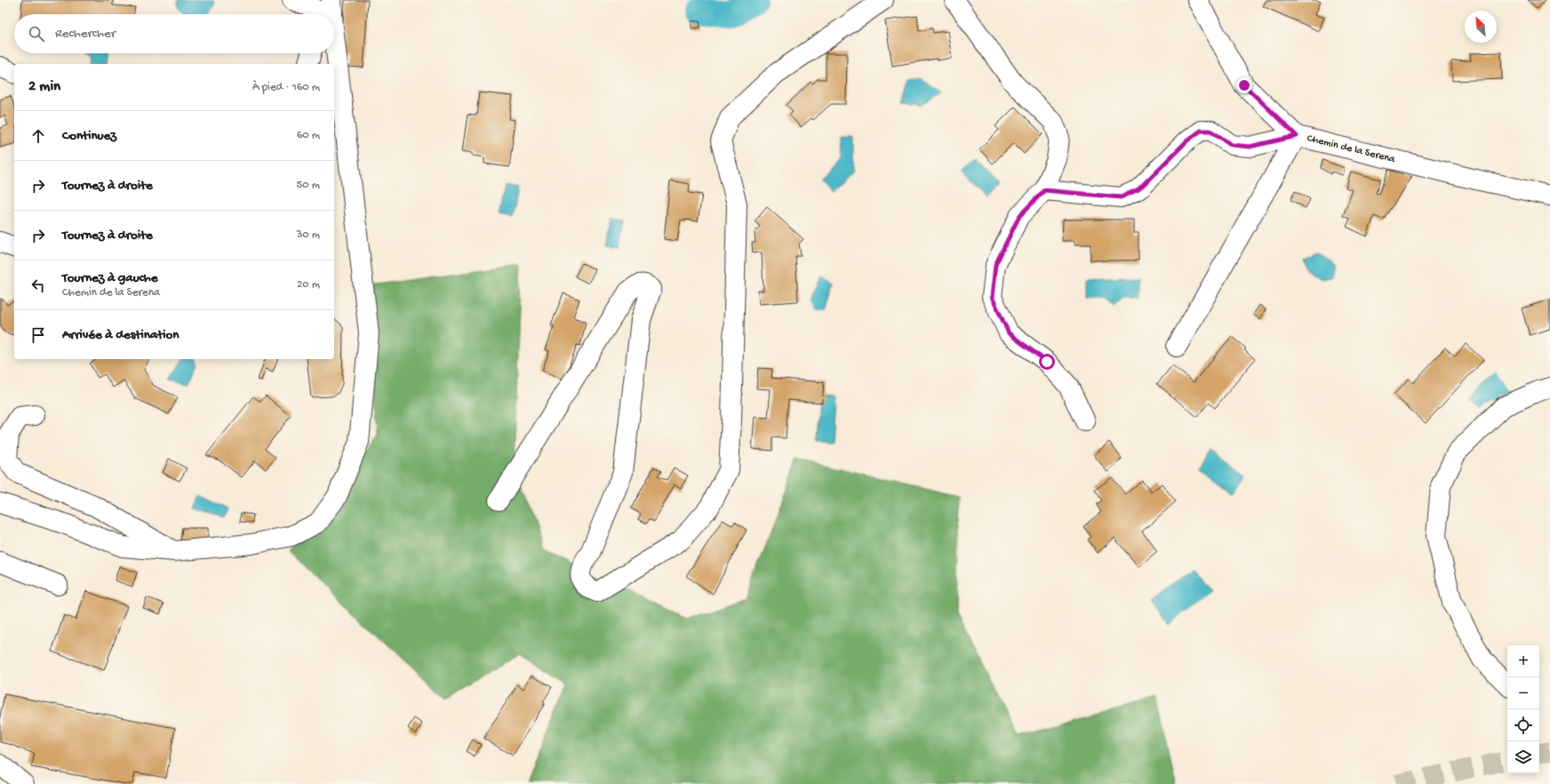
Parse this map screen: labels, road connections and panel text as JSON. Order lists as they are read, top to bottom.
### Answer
{
  "streets": {
    "street": ["Chemin de la Serena"]
  },
  "north": "top left",
  "page": {
    "search": "Rechercher",
    "heading": ["2 min", "À pied · 160 m"],
    "list": [
      ["Continuez", "60 m"],
      ["Tournez à droite", "50 m"],
      ["Tournez à droite", "30 m"],
      ["Tournez à gauche", "Chemin de la Serena", "20 m"],
      "Arrivée à destination"
    ],
    "map_buttons": ["+", "−"]
  }
}
